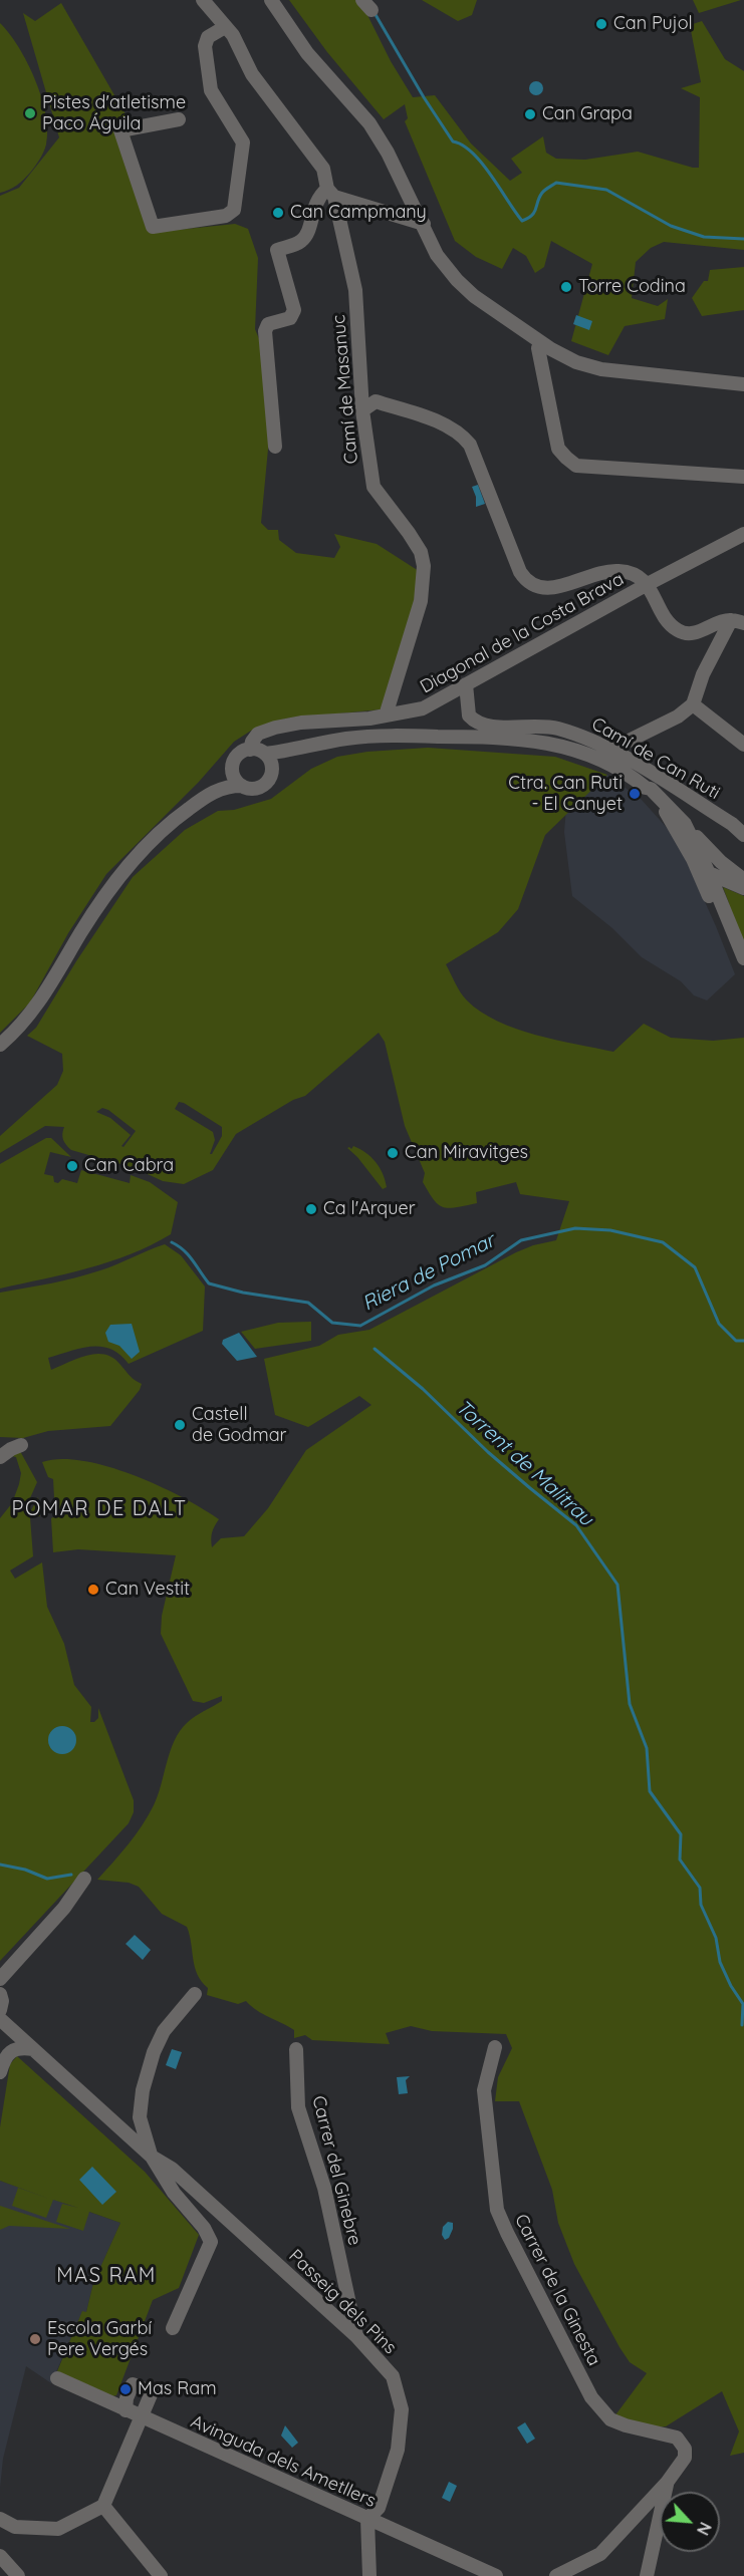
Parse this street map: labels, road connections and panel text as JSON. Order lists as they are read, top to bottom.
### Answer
{
  "streets": {
    "street": [
      "Camí de Masanuc",
      "Diagonal de la Costa Brava",
      "Camí de Can Ruti",
      "Carrer del Ginebre",
      "Carrer de la Ginesta",
      "Passeig dels Pins",
      "Avinguda dels Ametllers"
    ]
  },
  "crossings": [
    ["Camí de Masanuc", "Diagonal de la Costa Brava"],
    ["Diagonal de la Costa Brava", "Camí de Can Ruti"],
    ["Carrer del Ginebre", "Passeig dels Pins"],
    ["Passeig dels Pins", "Avinguda dels Ametllers"]
  ],
  "districts": ["POMAR DE DALT", "MAS RAM"],
  "water": ["Riera de Pomar", "Torrent de Malitrau"],
  "places": [
    "Can Pujol",
    "Pistes d'atletisme Paco Águila",
    "Can Grapa",
    "Can Campmany",
    "Torre Codina",
    "Ctra. Can Ruti - El Canyet",
    "Can Miravitges",
    "Can Cabra",
    "Ca l'Arquer",
    "Castell de Godmar",
    "Can Vestit",
    "Escola Garbí Pere Vergés",
    "Mas Ram"
  ],
  "north": "bottom right"
}
